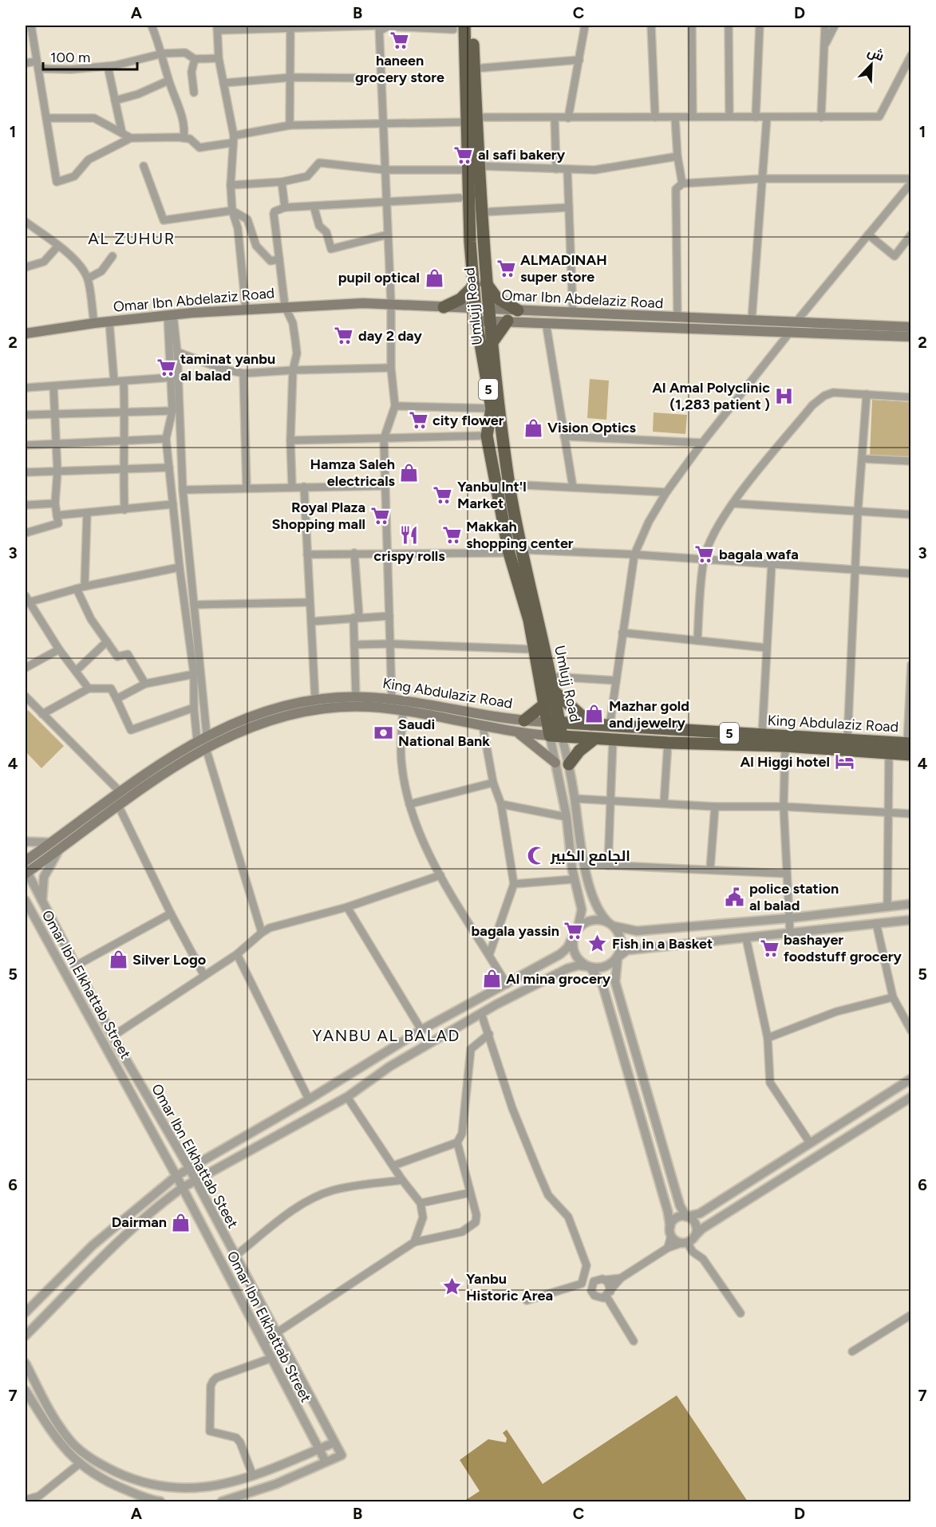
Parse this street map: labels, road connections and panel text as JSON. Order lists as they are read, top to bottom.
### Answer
{
  "streets": {
    "highway": ["Umlujj Road", "5", "King Abdulaziz Road"],
    "main road": ["Omar Ibn Abdelaziz Road"],
    "street": ["Omar Ibn Elkhattab Street", "Omar Ibn Elkhattab Steet"]
  },
  "crossings": [
    ["Omar Ibn Abdelaziz Road", "Umlujj Road"],
    ["Umlujj Road", "King Abdulaziz Road"],
    ["King Abdulaziz Road", "Omar Ibn Elkhattab Steet"],
    ["Omar Ibn Elkhattab Street", "Omar Ibn Elkhattab Steet"]
  ],
  "districts": ["AL ZUHUR", "YANBU AL BALAD"],
  "places": {
    "supermarket": [
      "haneen grocery store",
      "al safi bakery",
      "ALMADINAH super store",
      "day 2 day",
      "taminat yanbu al balad",
      "city flower",
      "Yanbu Int'l Market",
      "Royal Plaza Shopping mall",
      "Makkah shopping center",
      "bagala wafa",
      "bagala yassin",
      "bashayer foodstuff grocery"
    ],
    "shop": [
      "pupil optical",
      "Vision Optics",
      "Hamza Saleh electricals",
      "Mazhar gold and jewelry",
      "Silver Logo",
      "Al mina grocery",
      "Dairman"
    ],
    "hospital": ["Al Amal Polyclinic (1,283 patient )"],
    "restaurant": ["crispy rolls"],
    "bank": ["Saudi National Bank"],
    "hotel": ["Al Higgi hotel"],
    "mosque": ["الجامع الكبير"],
    "public building": ["police station al balad"],
    "place": ["Fish in a Basket", "Yanbu Historic Area"]
  },
  "scale_bar": "100 m",
  "north": "top right",
  "grid": {
    "columns": [
      "A",
      "B",
      "C",
      "D"
    ],
    "rows": [
      "1",
      "2",
      "3",
      "4",
      "5",
      "6",
      "7"
    ]
  }
}
